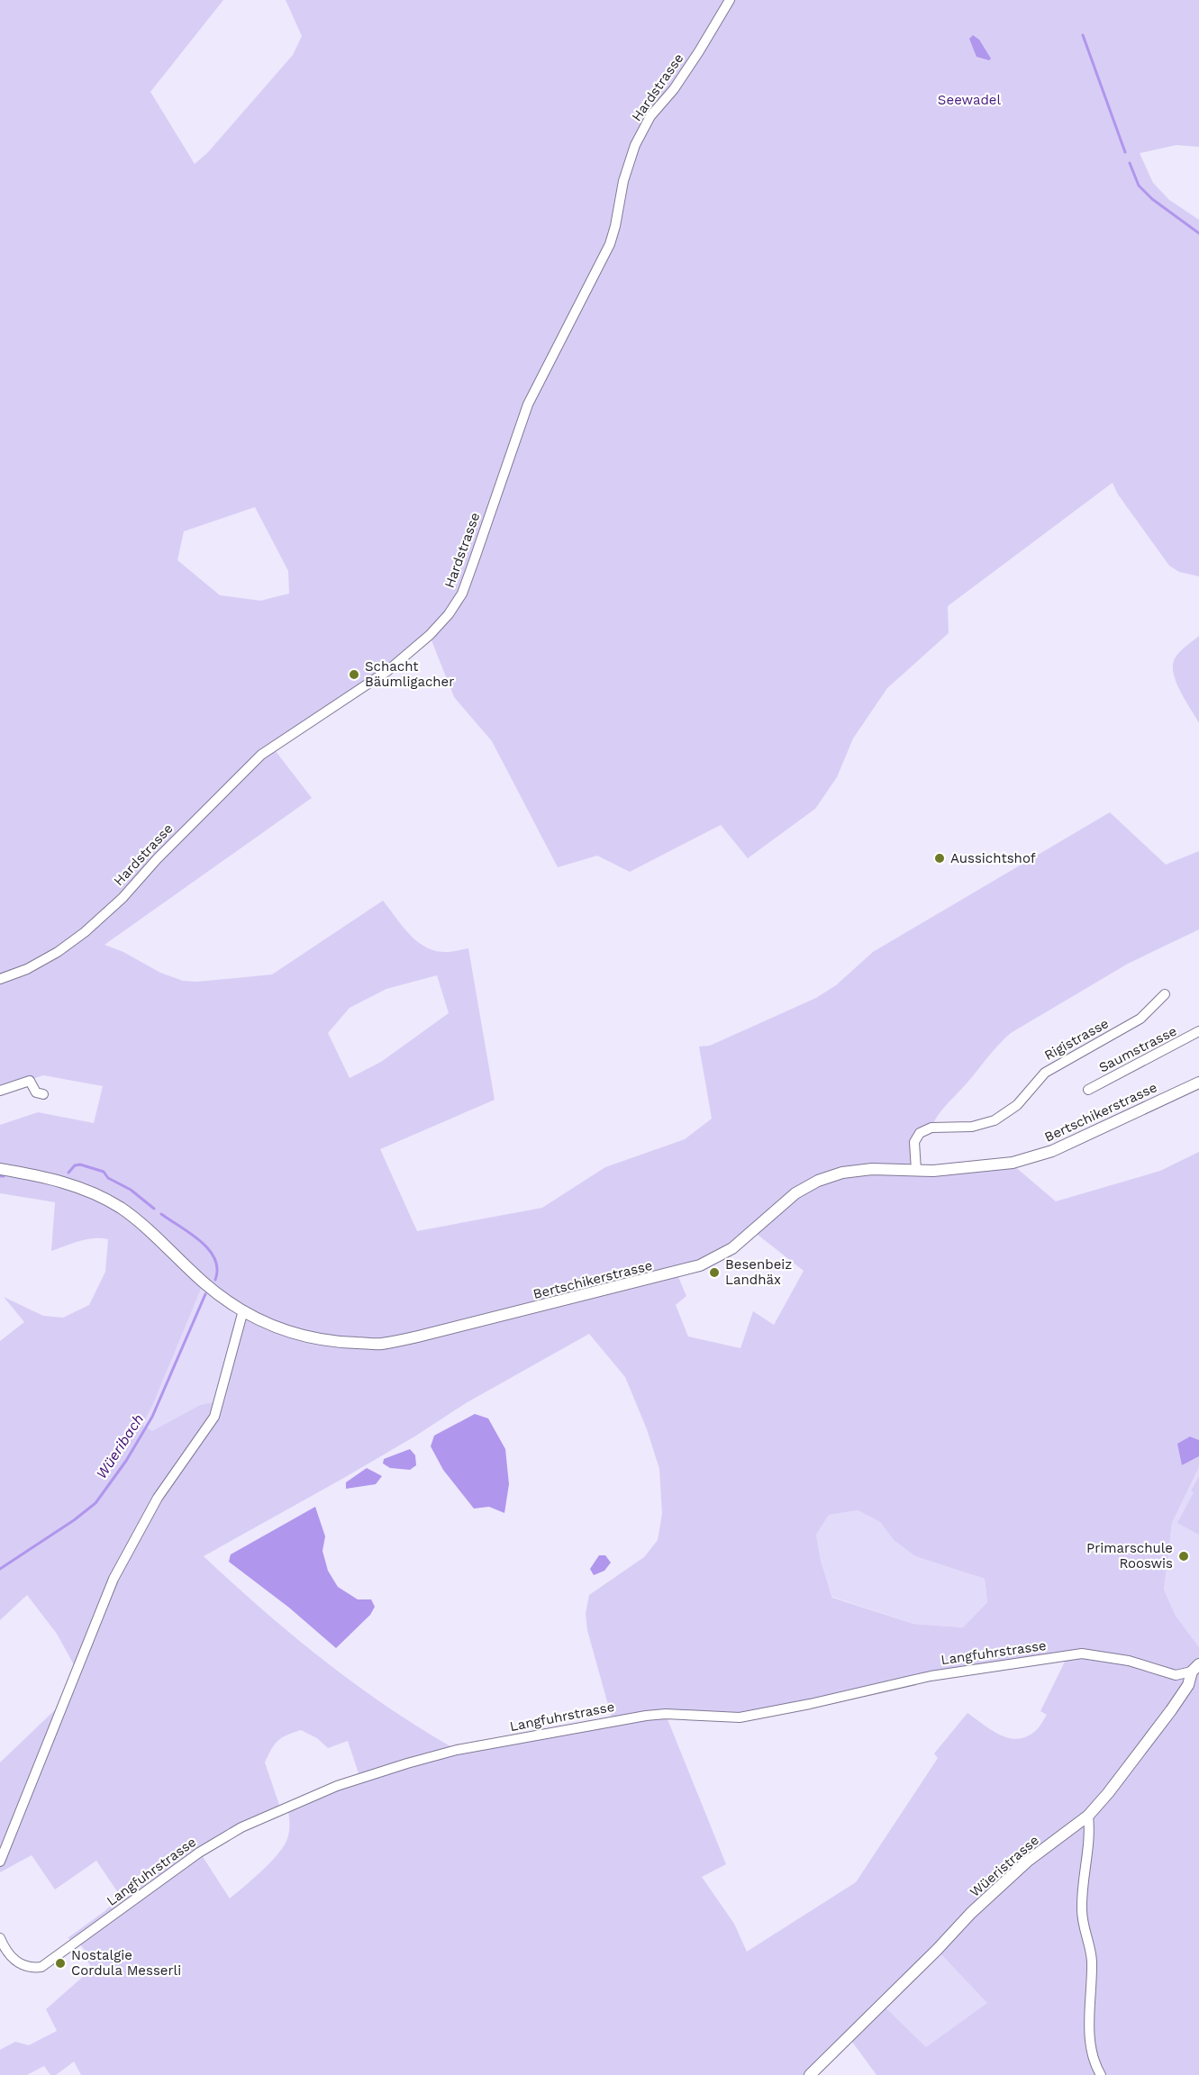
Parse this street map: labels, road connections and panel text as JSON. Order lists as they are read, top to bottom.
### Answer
{
  "streets": {
    "street": [
      "Hardstrasse",
      "Rigistrasse",
      "Saumstrasse",
      "Bertschikerstrasse",
      "Langfuhrstrasse",
      "Wüeristrasse"
    ]
  },
  "crossings": [
    ["Rigistrasse", "Bertschikerstrasse"],
    ["Langfuhrstrasse", "Wüeristrasse"]
  ],
  "water": ["Wüeribach"],
  "parks": ["Seewadel"],
  "places": [
    "Schacht Bäumligacher",
    "Aussichtshof",
    "Besenbeiz Landhäx",
    "Primarschule Rooswis",
    "Nostalgie Cordula Messerli"
  ]
}
